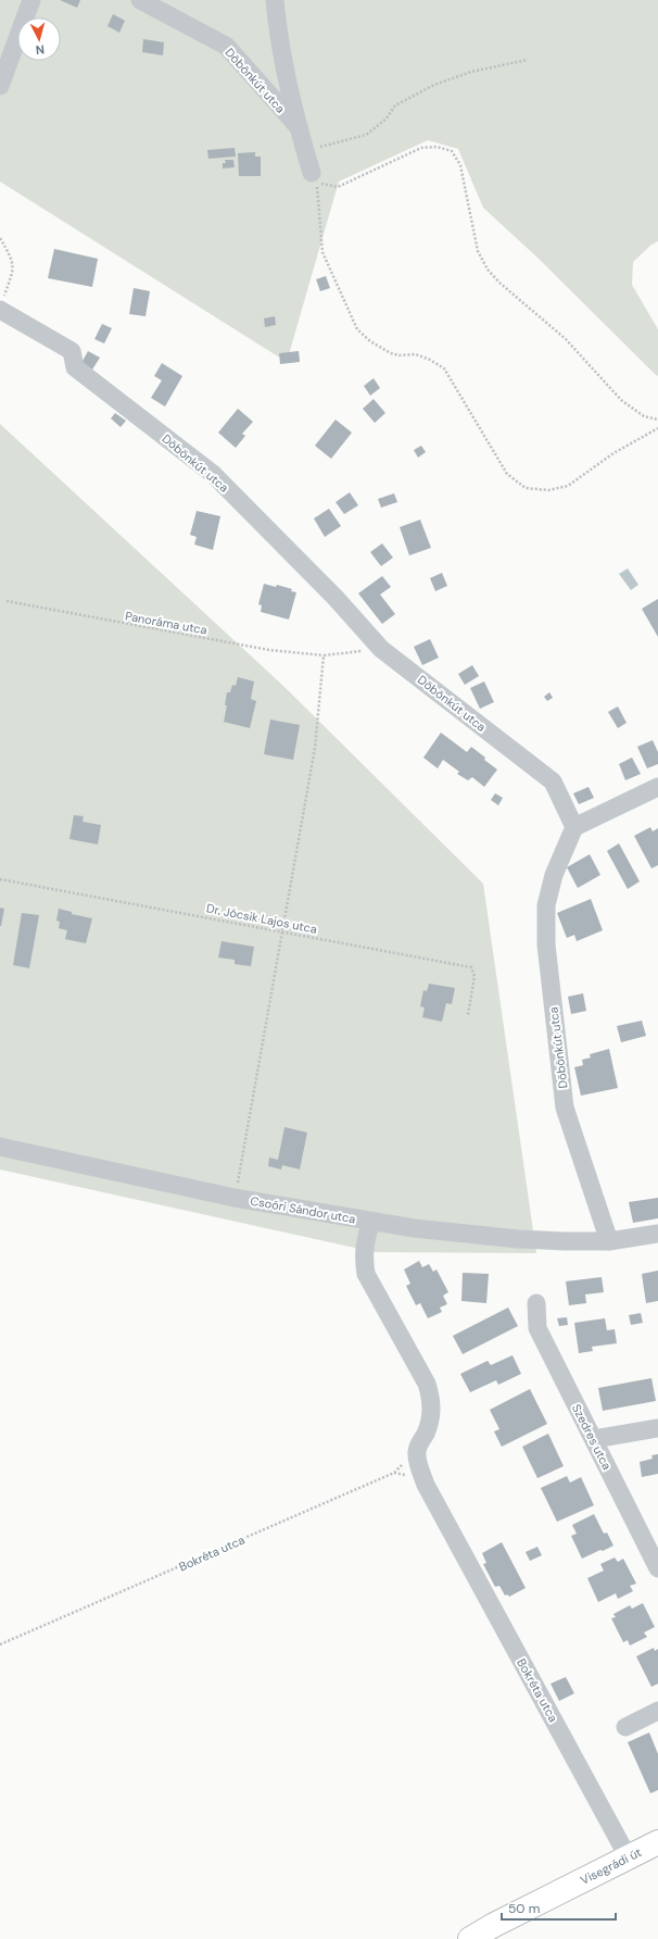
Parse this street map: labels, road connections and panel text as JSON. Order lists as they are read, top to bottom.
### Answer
{
  "streets": {
    "main road": ["Visegrádi út"],
    "street": [
      "Döbönkút utca",
      "Csoóri Sándor utca",
      "Szedres utca",
      "Bokréta utca"
    ],
    "path": ["Panoráma utca", "Dr. Jócsik Lajos utca"]
  },
  "crossings": [
    ["Döbönkút utca", "Panoráma utca"],
    ["Döbönkút utca", "Csoóri Sándor utca"],
    ["Bokréta utca", "Visegrádi út"]
  ],
  "scale_bar": "50 m",
  "north": "bottom"
}
